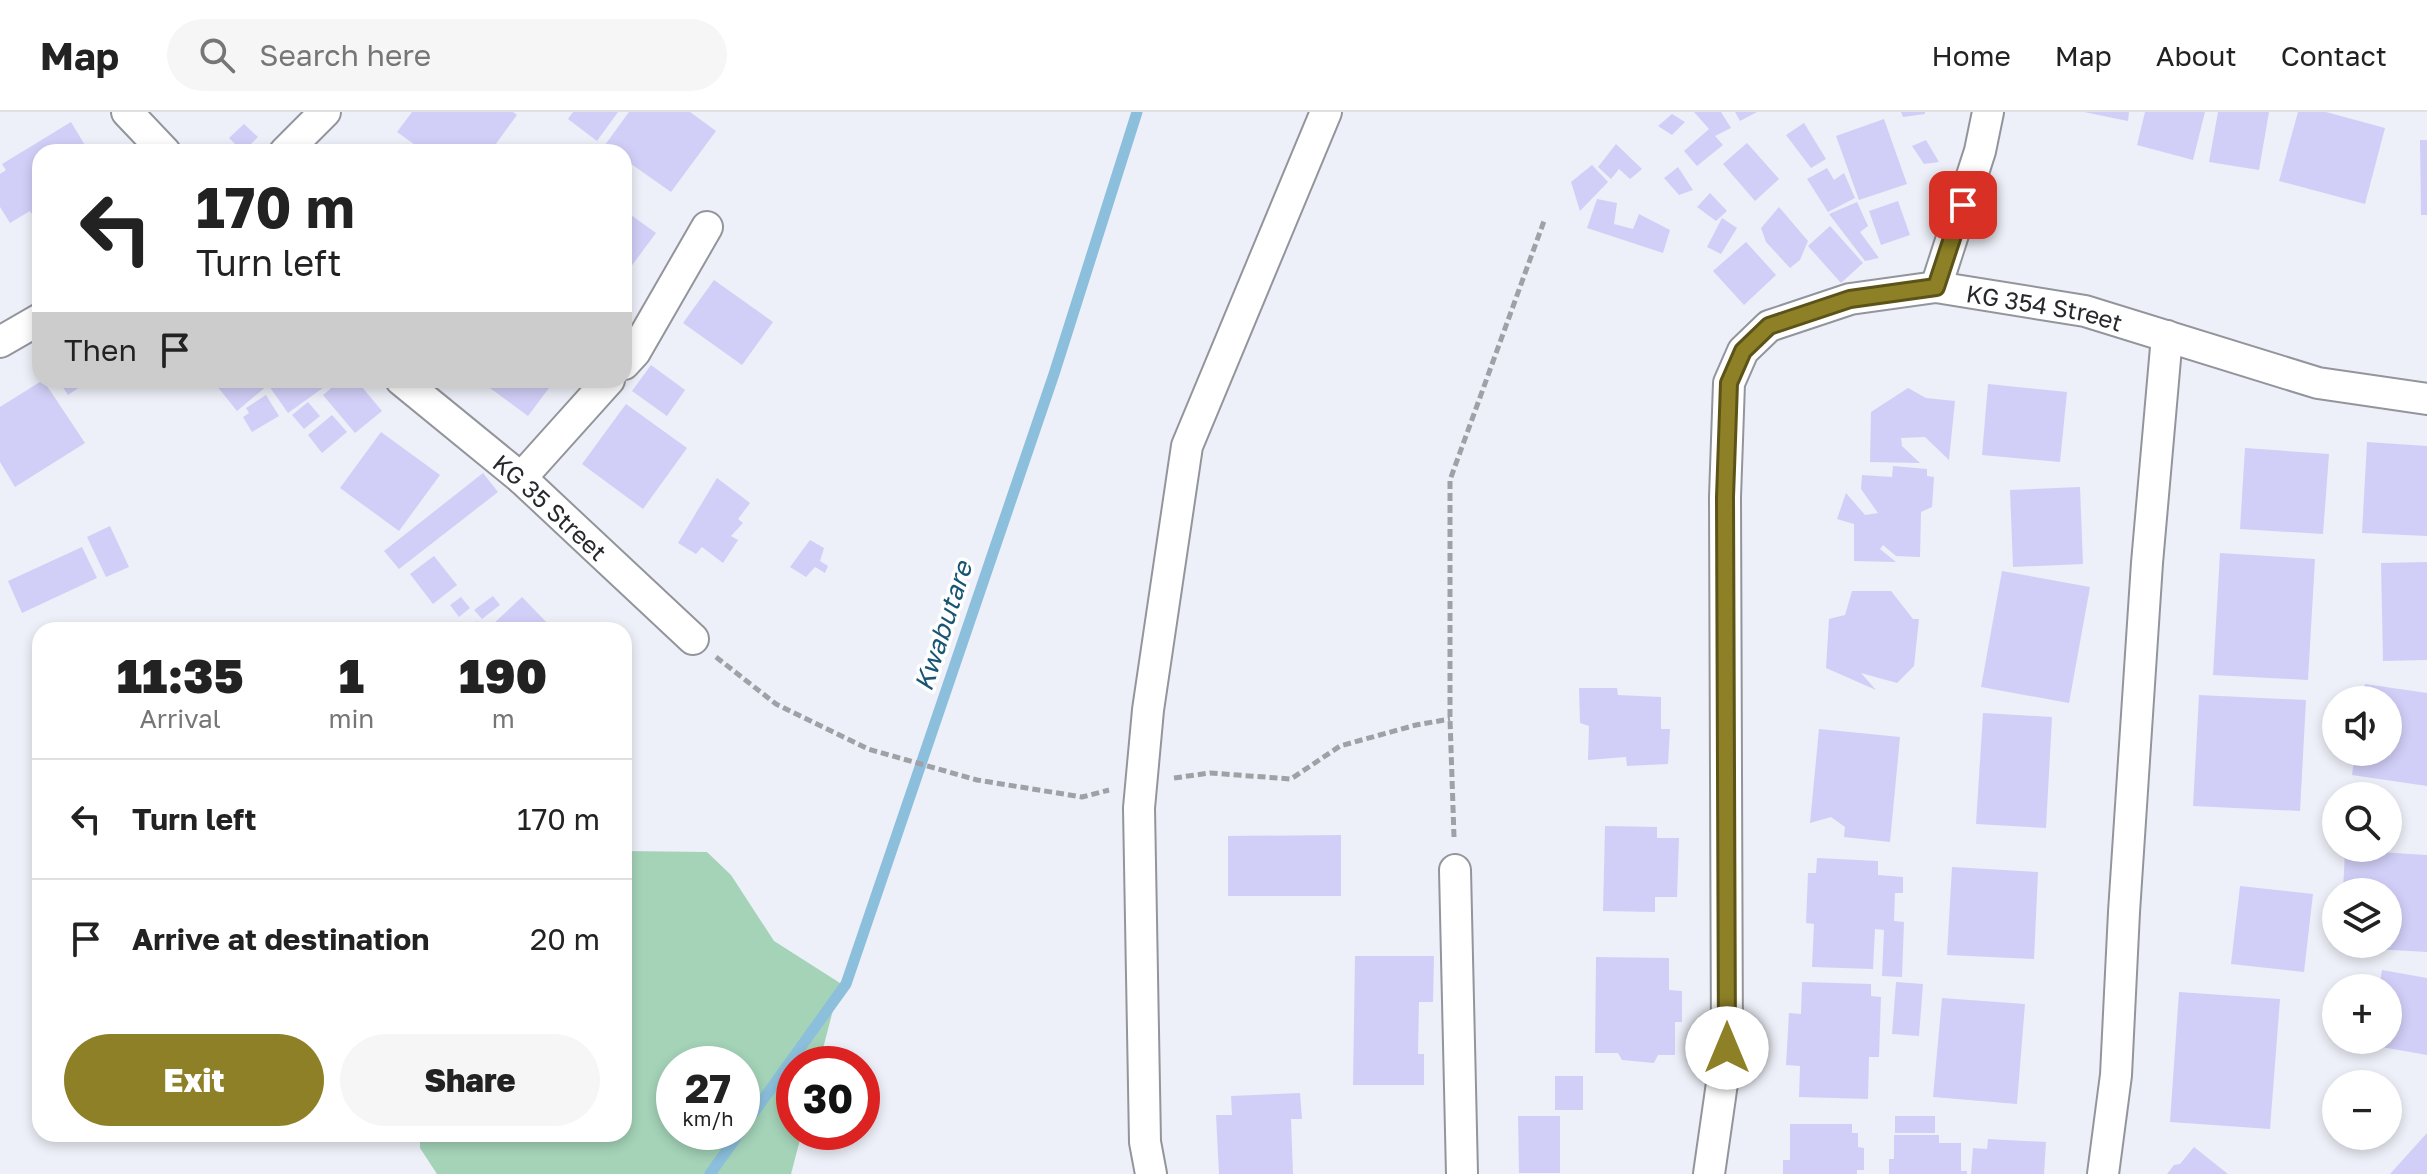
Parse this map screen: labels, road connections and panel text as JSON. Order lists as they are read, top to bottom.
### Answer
{
  "streets": {
    "street": ["KG 354 Street", "KG 35 Street"]
  },
  "water": ["Kwabutare"],
  "page": {
    "header": "Map",
    "search": "Search here",
    "nav": [
      "Home",
      "Map",
      "About",
      "Contact"
    ],
    "turn": ["170 m", "Turn left"],
    "then": "Then",
    "eta": [
      "11:35",
      "Arrival",
      "1",
      "min",
      "190",
      "m"
    ],
    "map_buttons": ["+", "−"],
    "list": [
      {
        "name": "Turn left",
        "value": "170 m"
      },
      {
        "name": "Arrive at destination",
        "value": "20 m"
      }
    ],
    "buttons": ["Exit", "Share"],
    "speed": "27 km/h",
    "limit": "30"
  }
}
